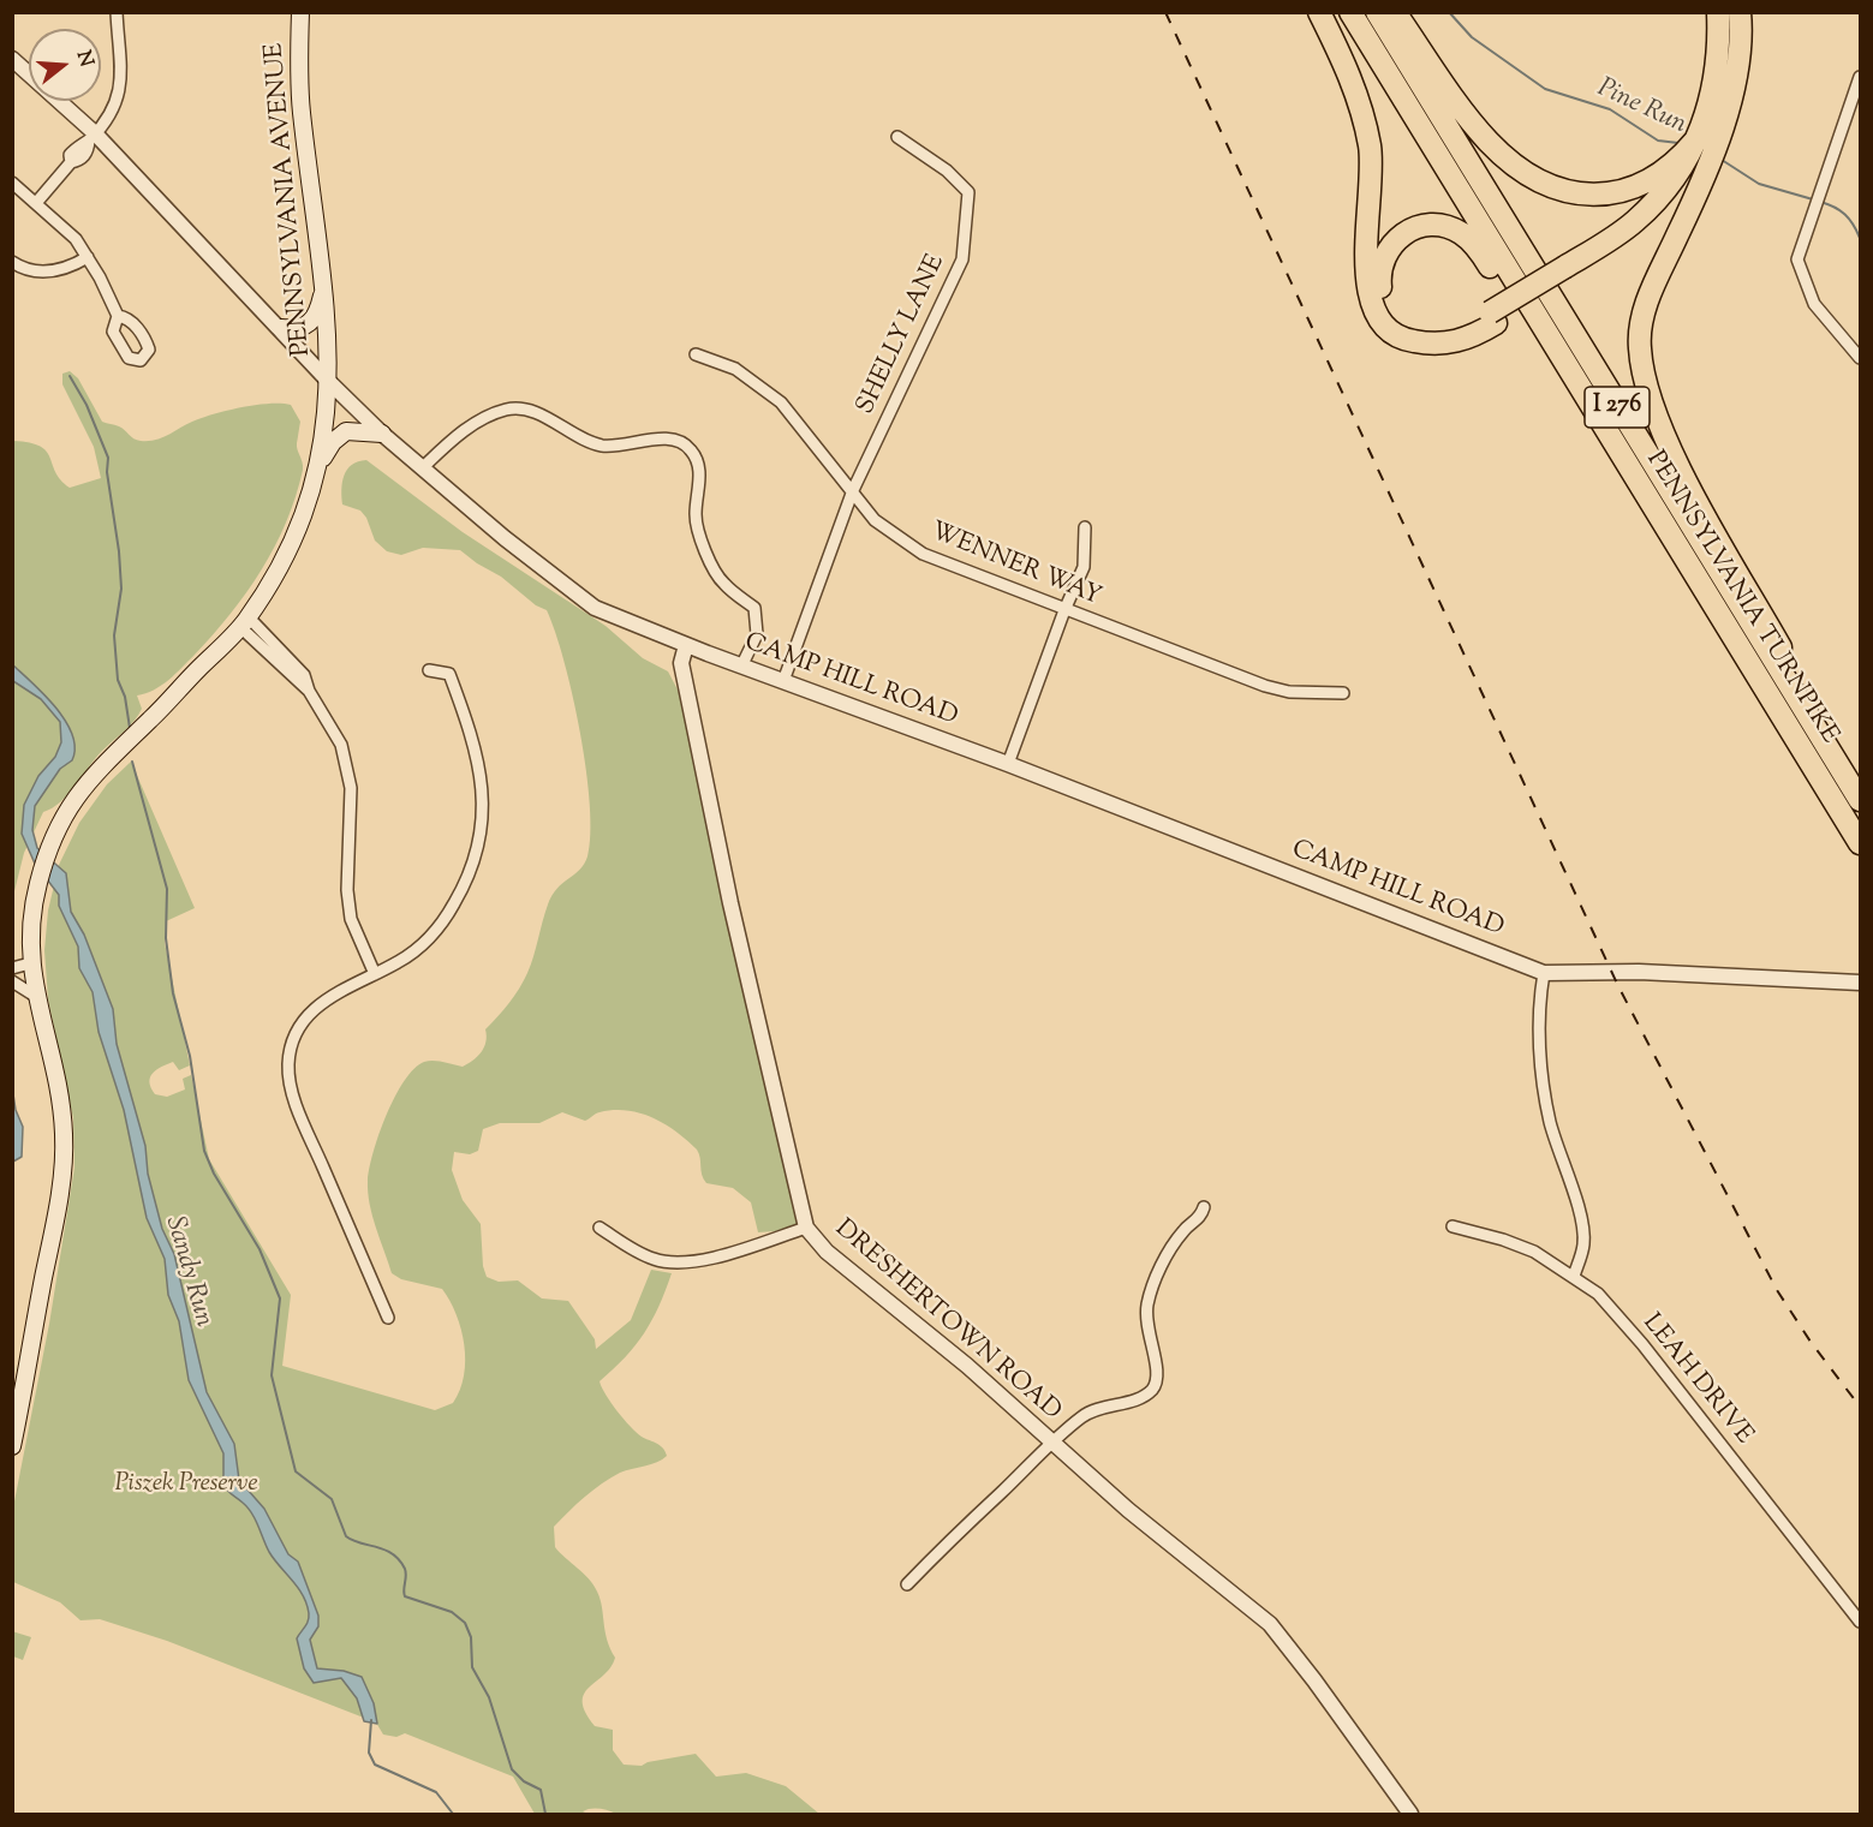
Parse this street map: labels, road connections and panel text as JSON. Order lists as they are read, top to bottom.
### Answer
{
  "streets": {
    "highway": ["I 276", "PENNSYLVANIA TURNPIKE"],
    "main road": ["PENNSYLVANIA AVENUE"],
    "street": [
      "SHELLY LANE",
      "WENNER WAY",
      "CAMP HILL ROAD",
      "DRESHERTOWN ROAD",
      "LEAH DRIVE"
    ]
  },
  "crossings": [
    ["PENNSYLVANIA AVENUE", "CAMP HILL ROAD"],
    ["SHELLY LANE", "WENNER WAY"],
    ["SHELLY LANE", "CAMP HILL ROAD"],
    ["CAMP HILL ROAD", "DRESHERTOWN ROAD"]
  ],
  "water": ["Pine Run", "Sandy Run"],
  "parks": ["Piszek Preserve"],
  "north": "right"
}
